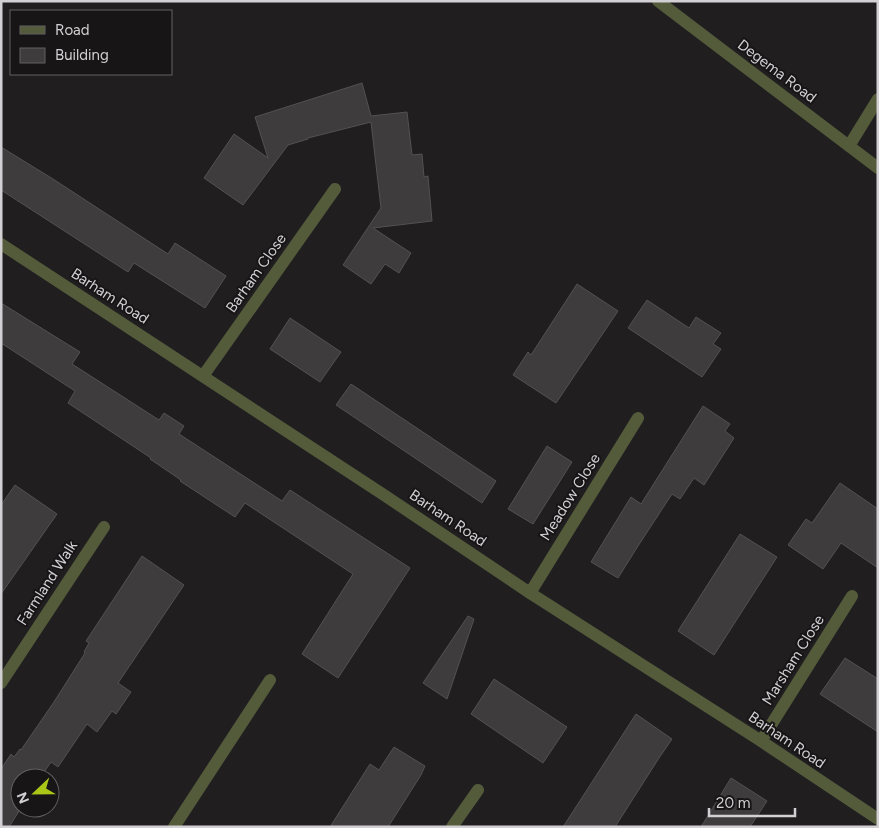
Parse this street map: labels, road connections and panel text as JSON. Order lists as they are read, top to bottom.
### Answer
{
  "streets": {
    "street": [
      "Degema Road",
      "Barham Close",
      "Barham Road",
      "Meadow Close",
      "Farmland Walk",
      "Marsham Close"
    ]
  },
  "crossings": [
    ["Barham Close", "Barham Road"],
    ["Barham Road", "Meadow Close"],
    ["Barham Road", "Marsham Close"]
  ],
  "legend": ["Road", "Building"],
  "scale_bar": "20 m",
  "north": "left"
}
